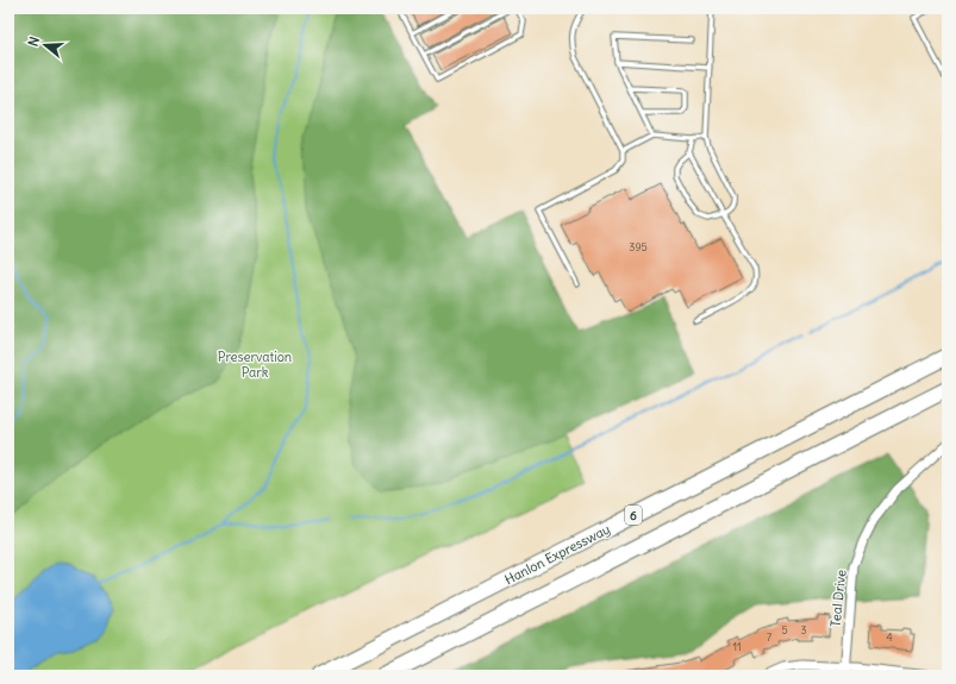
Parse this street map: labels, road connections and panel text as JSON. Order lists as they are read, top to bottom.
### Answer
{
  "streets": {
    "highway": ["6", "Hanlon Expressway"],
    "street": ["Teal Drive"]
  },
  "parks": ["Preservation Park"],
  "house_numbers": [
    "395",
    "5",
    "3",
    "7",
    "4",
    "11"
  ],
  "north": "left"
}
